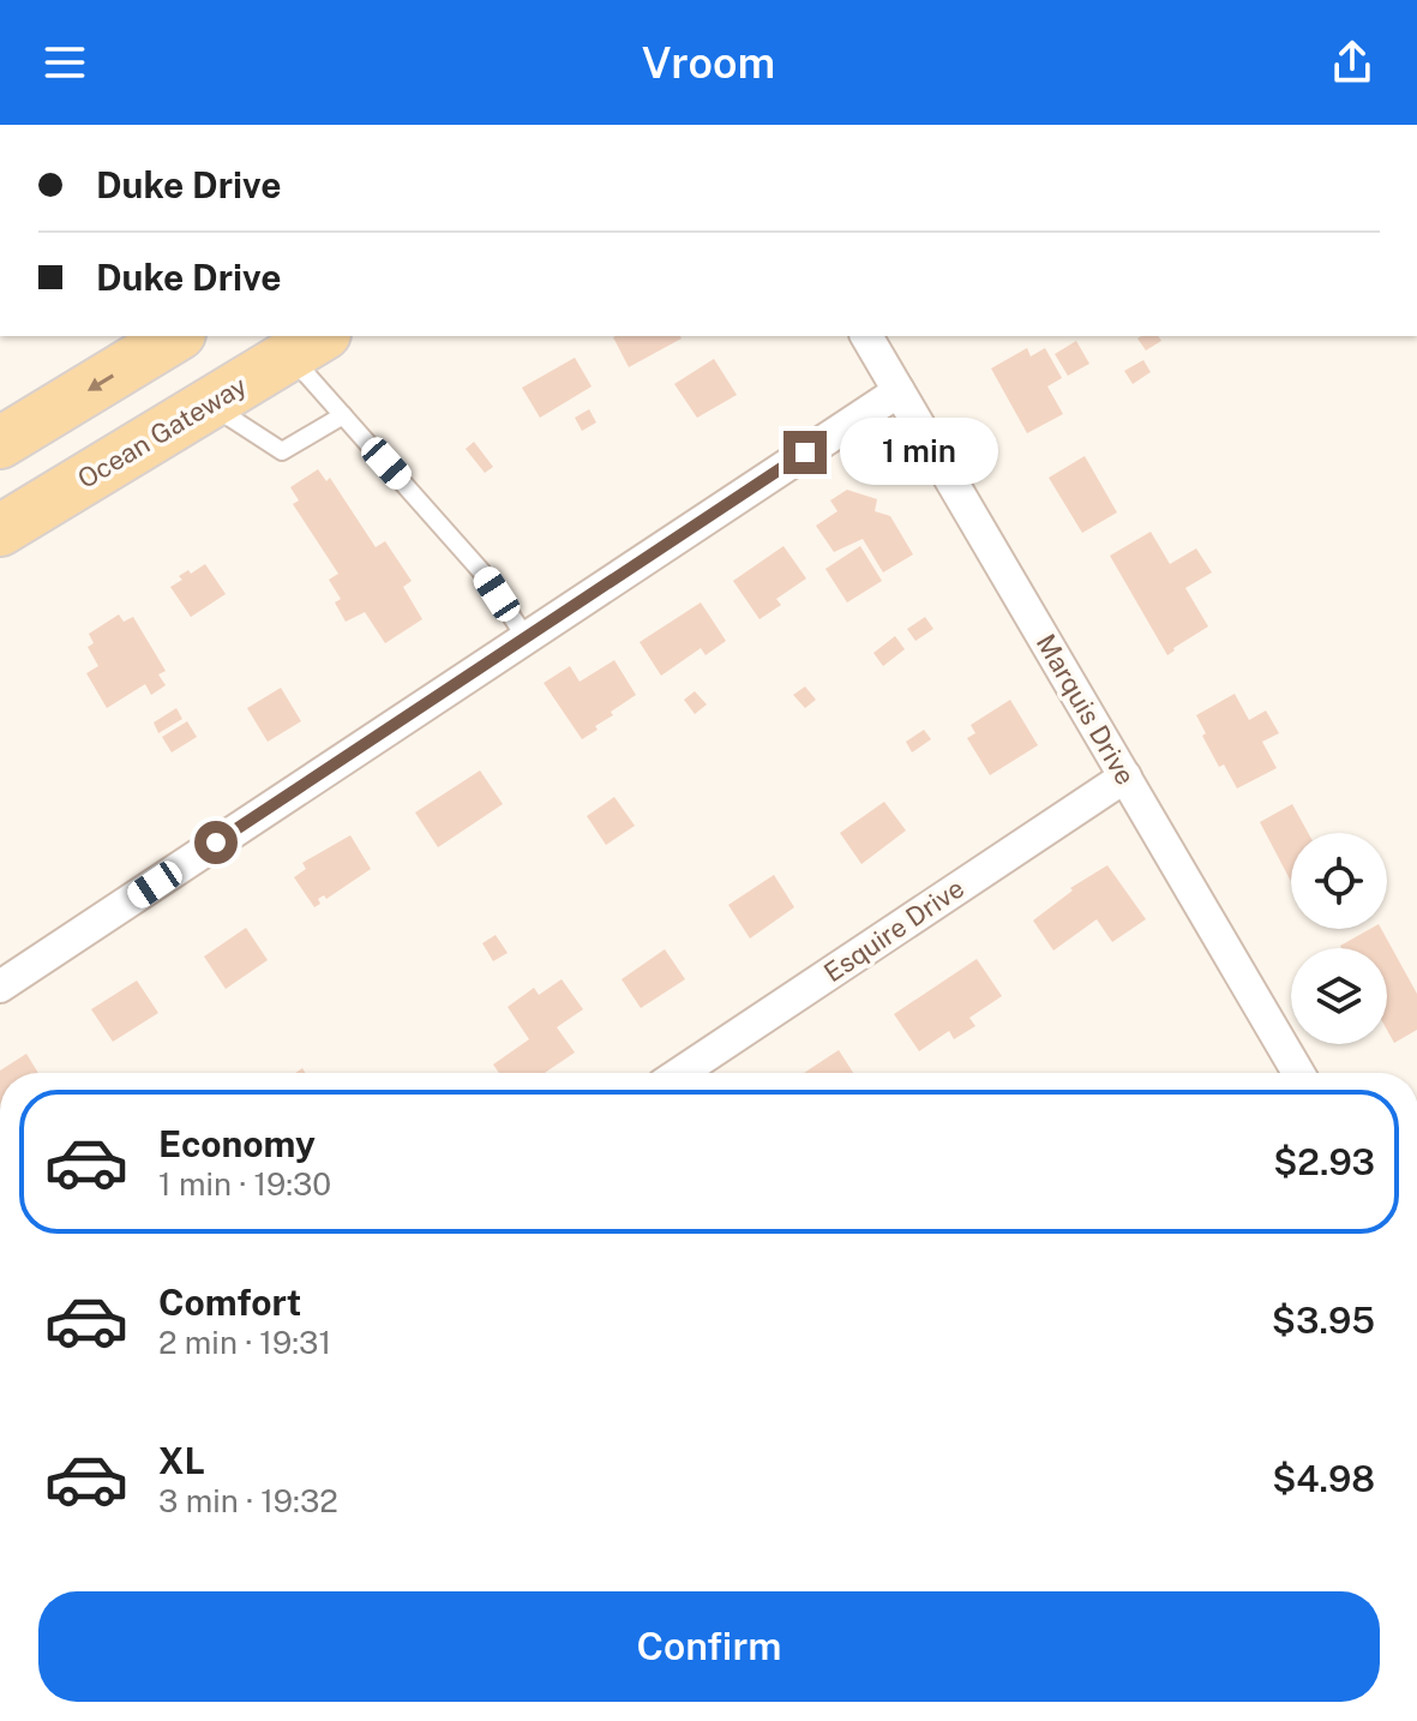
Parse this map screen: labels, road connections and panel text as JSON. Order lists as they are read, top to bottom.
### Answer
{
  "streets": {
    "main road": ["Ocean Gateway"],
    "street": ["Marquis Drive", "Esquire Drive"]
  },
  "crossings": [
    ["Marquis Drive", "Esquire Drive"]
  ],
  "page": {
    "header": "Vroom",
    "banner": ["Duke Drive", "Duke Drive"],
    "bubble": "1 min",
    "list": [
      {
        "name": "Economy",
        "note": "1 min · 19:30",
        "value": "$2.93"
      },
      {
        "name": "Comfort",
        "note": "2 min · 19:31",
        "value": "$3.95"
      },
      {
        "name": "XL",
        "note": "3 min · 19:32",
        "value": "$4.98"
      }
    ],
    "buttons": "Confirm"
  }
}
